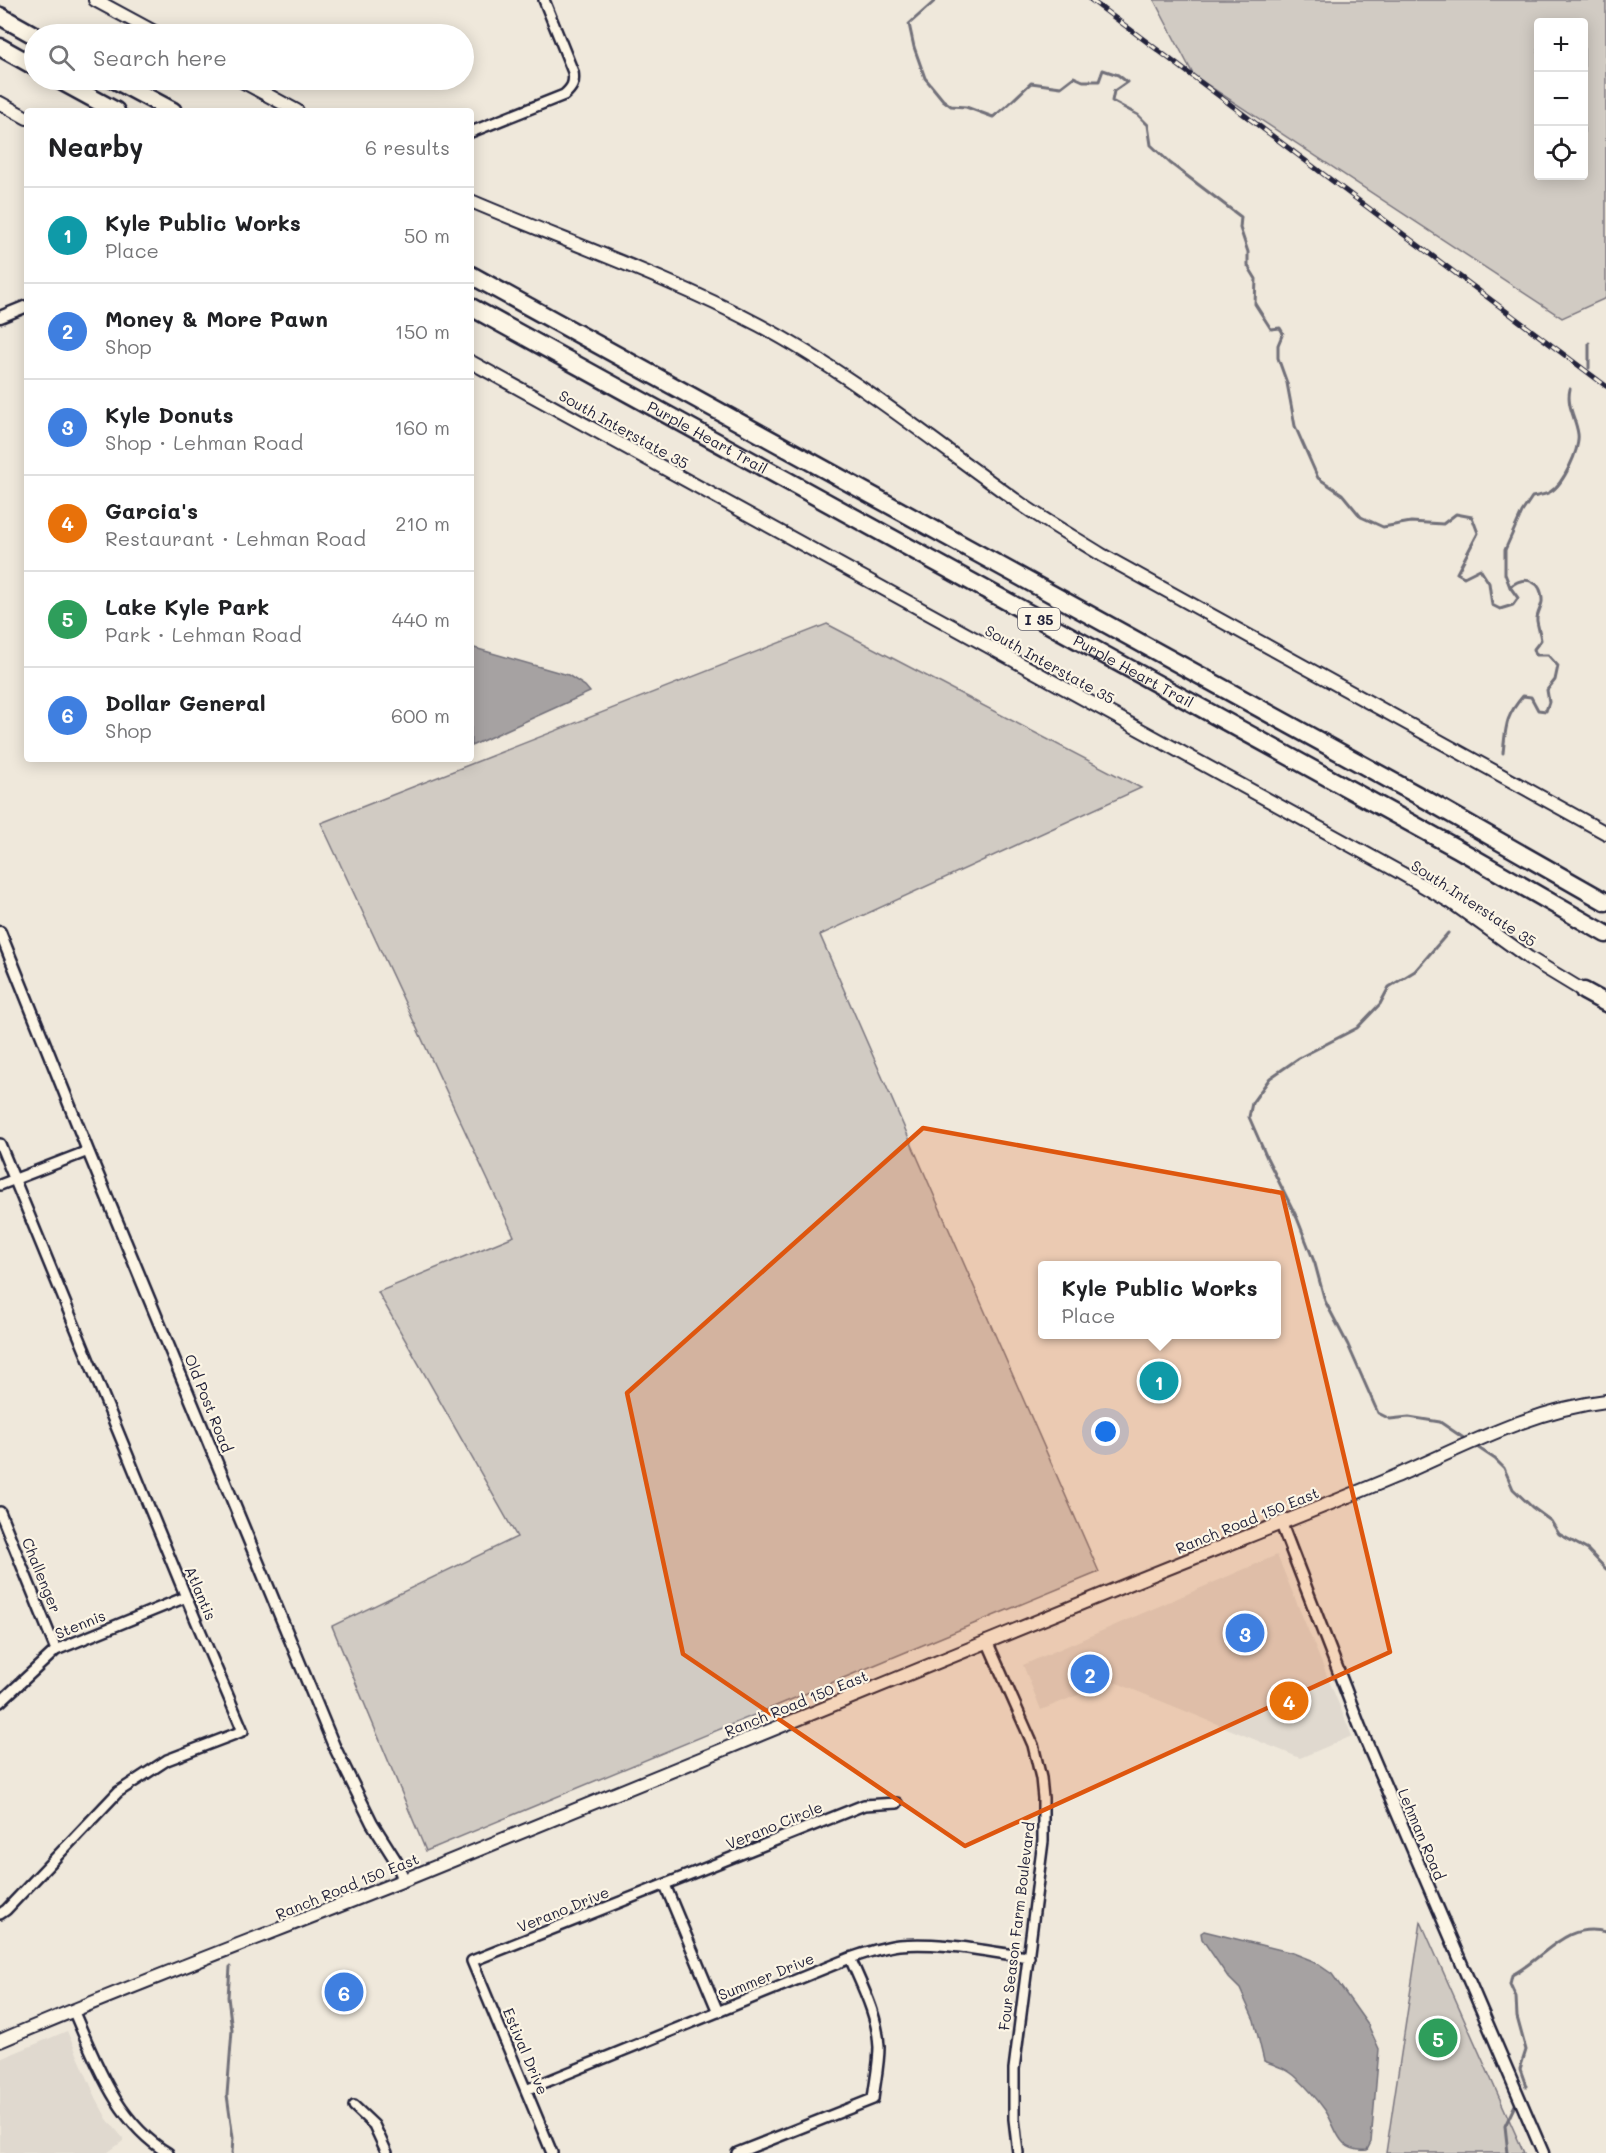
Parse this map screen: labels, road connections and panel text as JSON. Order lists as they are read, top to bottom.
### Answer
{
  "streets": {
    "highway": ["Purple Heart Trail", "I 35"],
    "main road": ["South Interstate 35", "Ranch Road 150 East"],
    "street": [
      "Old Post Road",
      "Challenger",
      "Atlantis",
      "Stennis",
      "Verano Circle",
      "Lehman Road",
      "Verano Drive",
      "Four Season Farm Boulevard",
      "Summer Drive",
      "Estival Drive"
    ]
  },
  "crossings": [
    ["Old Post Road", "Ranch Road 150 East"],
    ["Ranch Road 150 East", "Lehman Road"],
    ["Ranch Road 150 East", "Four Season Farm Boulevard"],
    ["Challenger", "Stennis"],
    ["Atlantis", "Stennis"],
    ["Verano Circle", "Verano Drive"],
    ["Verano Drive", "Estival Drive"],
    ["Four Season Farm Boulevard", "Summer Drive"],
    ["Summer Drive", "Estival Drive"]
  ],
  "page": {
    "map_buttons": ["+", "−"],
    "search": "Search here",
    "heading": ["Nearby", "6 results"],
    "list": [
      {
        "mark": "1",
        "name": "Kyle Public Works",
        "note": "Place",
        "value": "50 m"
      },
      {
        "mark": "2",
        "name": "Money & More Pawn",
        "note": "Shop",
        "value": "150 m"
      },
      {
        "mark": "3",
        "name": "Kyle Donuts",
        "note": "Shop · Lehman Road",
        "value": "160 m"
      },
      {
        "mark": "4",
        "name": "Garcia's",
        "note": "Restaurant · Lehman Road",
        "value": "210 m"
      },
      {
        "mark": "5",
        "name": "Lake Kyle Park",
        "note": "Park · Lehman Road",
        "value": "440 m"
      },
      {
        "mark": "6",
        "name": "Dollar General",
        "note": "Shop",
        "value": "600 m"
      }
    ],
    "popup": ["Kyle Public Works", "Place"],
    "pins": [
      "1",
      "3",
      "2",
      "4",
      "6",
      "5"
    ]
  }
}
